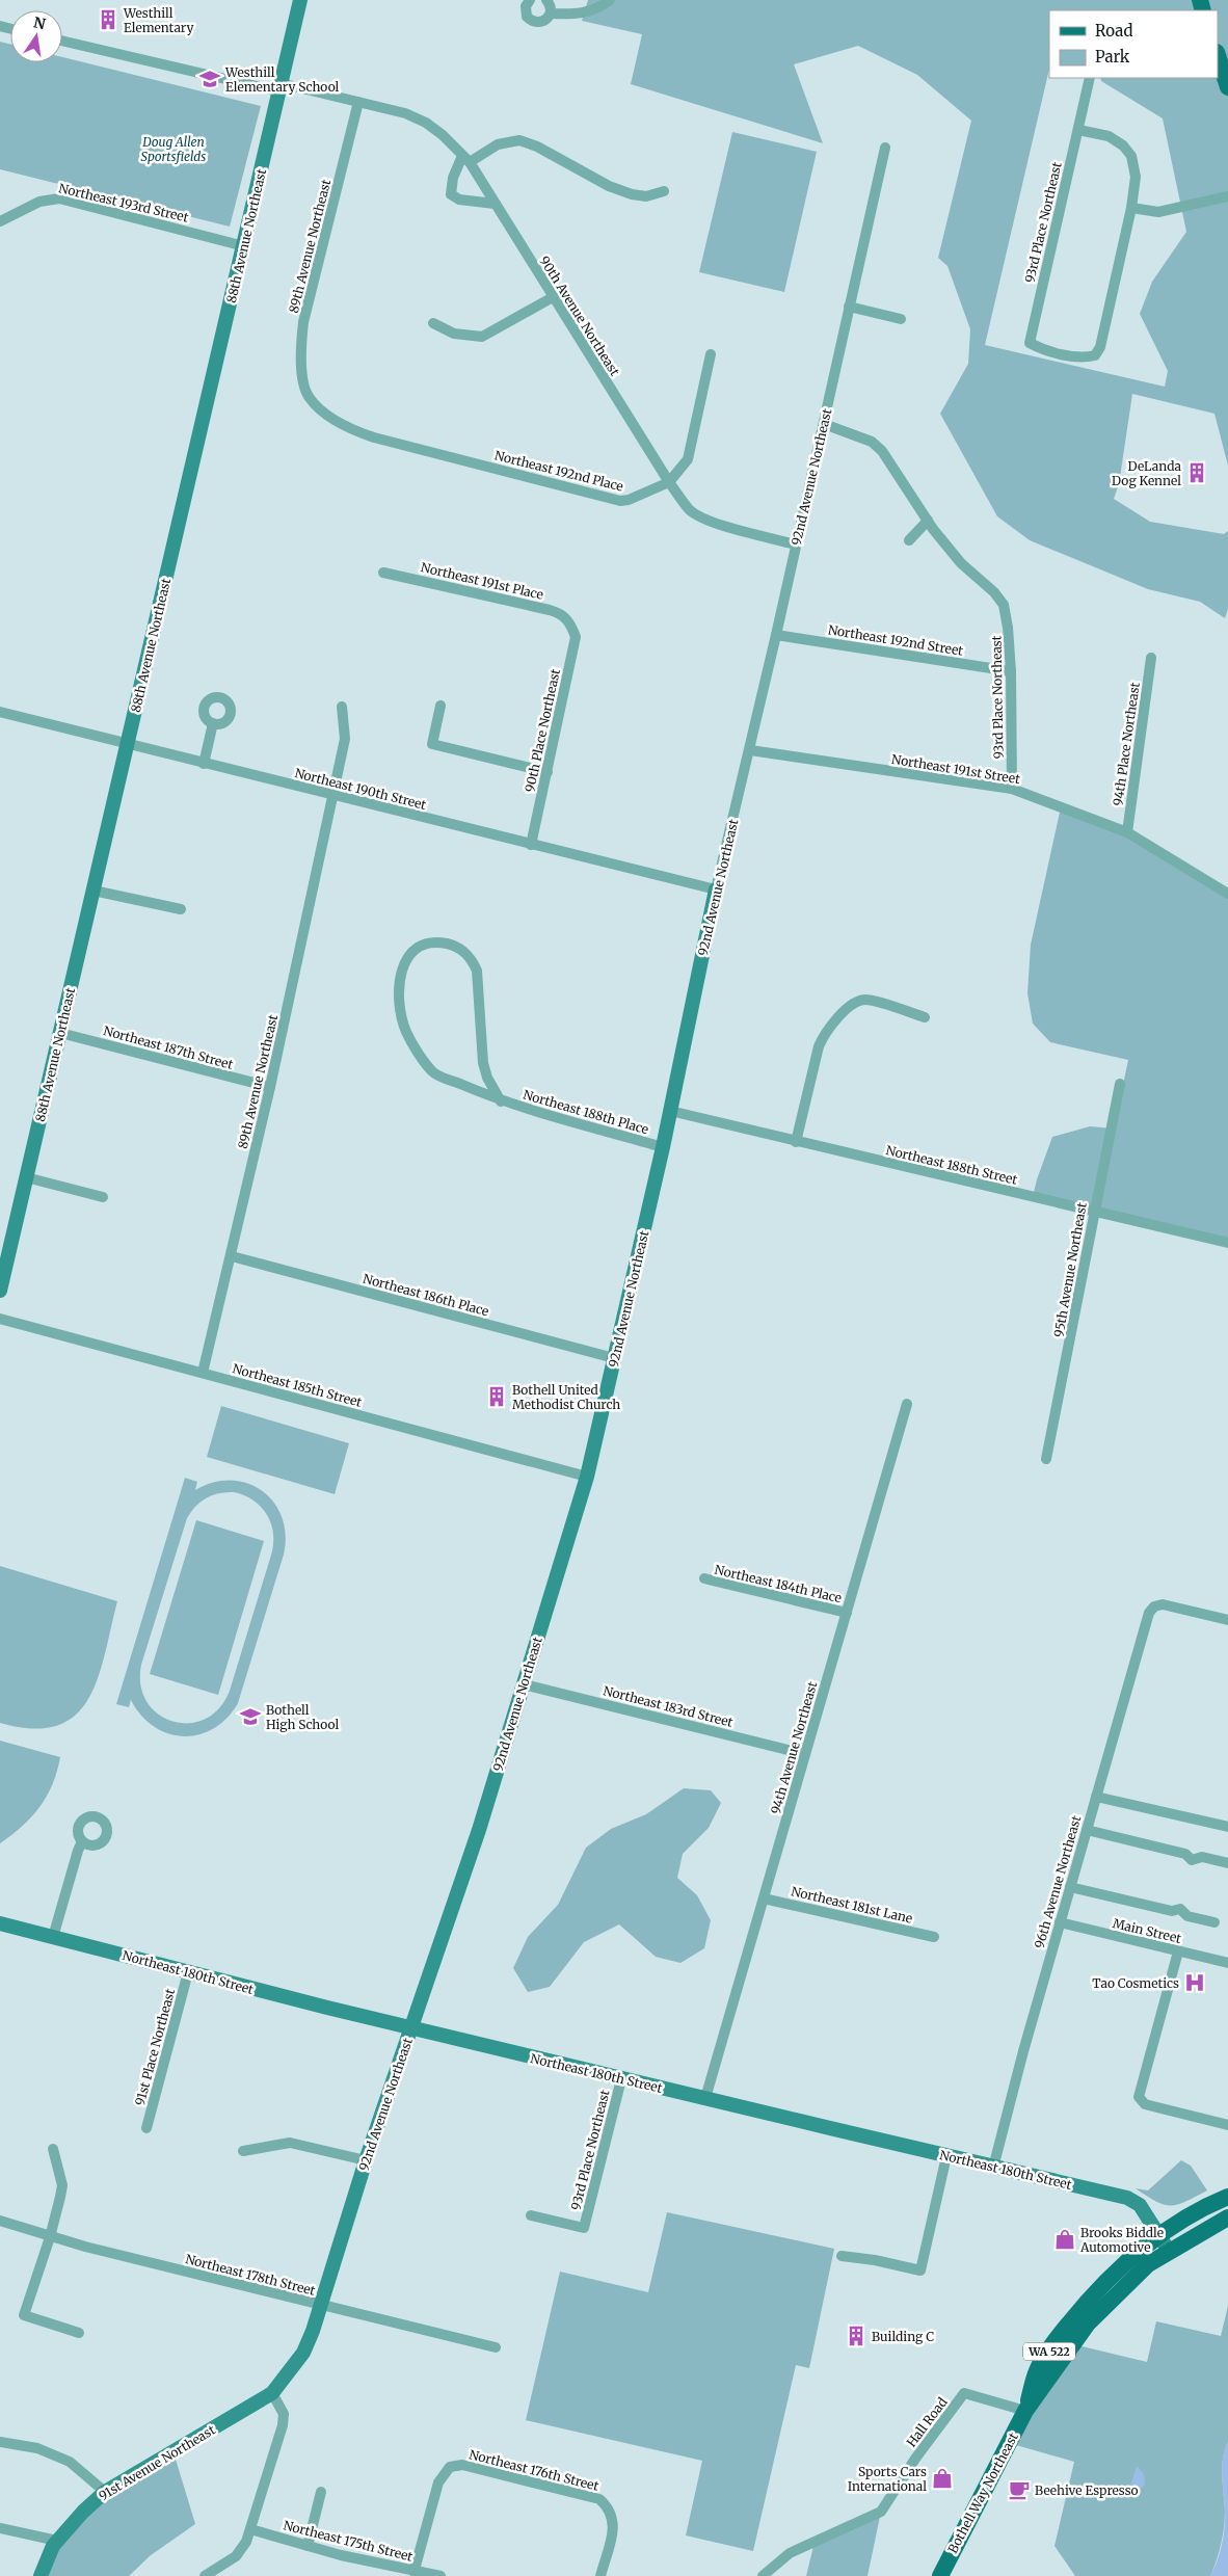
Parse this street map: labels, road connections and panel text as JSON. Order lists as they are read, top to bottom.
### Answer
{
  "streets": {
    "main road": ["WA 522", "Bothell Way Northeast"],
    "street": [
      "Northeast 193rd Street",
      "93rd Place Northeast",
      "88th Avenue Northeast",
      "89th Avenue Northeast",
      "90th Avenue Northeast",
      "Northeast 192nd Place",
      "92nd Avenue Northeast",
      "Northeast 191st Place",
      "Northeast 192nd Street",
      "90th Place Northeast",
      "94th Place Northeast",
      "Northeast 191st Street",
      "Northeast 190th Street",
      "Northeast 187th Street",
      "Northeast 188th Place",
      "Northeast 188th Street",
      "95th Avenue Northeast",
      "Northeast 186th Place",
      "Northeast 185th Street",
      "Northeast 184th Place",
      "Northeast 183rd Street",
      "94th Avenue Northeast",
      "96th Avenue Northeast",
      "Northeast 181st Lane",
      "Main Street",
      "Northeast 180th Street",
      "91st Place Northeast",
      "Northeast 178th Street",
      "Hall Road",
      "91st Avenue Northeast",
      "Northeast 176th Street",
      "Northeast 175th Street"
    ]
  },
  "crossings": [
    ["Northeast 193rd Street", "88th Avenue Northeast"],
    ["93rd Place Northeast", "Northeast 192nd Street"],
    ["93rd Place Northeast", "Northeast 191st Street"],
    ["93rd Place Northeast", "Northeast 180th Street"],
    ["88th Avenue Northeast", "90th Avenue Northeast"],
    ["88th Avenue Northeast", "Northeast 190th Street"],
    ["88th Avenue Northeast", "Northeast 187th Street"],
    ["89th Avenue Northeast", "90th Avenue Northeast"],
    ["89th Avenue Northeast", "Northeast 192nd Place"],
    ["89th Avenue Northeast", "Northeast 190th Street"],
    ["89th Avenue Northeast", "Northeast 187th Street"],
    ["89th Avenue Northeast", "Northeast 186th Place"],
    ["89th Avenue Northeast", "Northeast 185th Street"],
    ["90th Avenue Northeast", "Northeast 192nd Place"],
    ["92nd Avenue Northeast", "Northeast 192nd Street"],
    ["92nd Avenue Northeast", "Northeast 191st Street"],
    ["92nd Avenue Northeast", "Northeast 190th Street"],
    ["92nd Avenue Northeast", "Northeast 188th Place"],
    ["92nd Avenue Northeast", "Northeast 188th Street"],
    ["92nd Avenue Northeast", "Northeast 186th Place"],
    ["92nd Avenue Northeast", "Northeast 185th Street"],
    ["92nd Avenue Northeast", "Northeast 183rd Street"],
    ["92nd Avenue Northeast", "Northeast 180th Street"],
    ["92nd Avenue Northeast", "Northeast 178th Street"],
    ["92nd Avenue Northeast", "91st Avenue Northeast"],
    ["Northeast 191st Place", "90th Place Northeast"],
    ["90th Place Northeast", "Northeast 190th Street"],
    ["94th Place Northeast", "Northeast 191st Street"],
    ["Northeast 188th Street", "95th Avenue Northeast"],
    ["Northeast 184th Place", "94th Avenue Northeast"],
    ["Northeast 183rd Street", "94th Avenue Northeast"],
    ["94th Avenue Northeast", "Northeast 181st Lane"],
    ["94th Avenue Northeast", "Northeast 180th Street"],
    ["96th Avenue Northeast", "Main Street"],
    ["96th Avenue Northeast", "Northeast 180th Street"],
    ["Northeast 180th Street", "91st Place Northeast"],
    ["Northeast 180th Street", "Bothell Way Northeast"],
    ["Hall Road", "Bothell Way Northeast"],
    ["Northeast 176th Street", "Northeast 175th Street"]
  ],
  "parks": ["Doug Allen Sportsfields"],
  "places": {
    "building": [
      "Westhill Elementary",
      "DeLanda Dog Kennel",
      "Bothell United Methodist Church",
      "Building C"
    ],
    "school or university": ["Westhill Elementary School", "Bothell High School"],
    "hospital": ["Tao Cosmetics"],
    "shop": ["Brooks Biddle Automotive", "Sports Cars International"],
    "cafe": ["Beehive Espresso"]
  },
  "legend": ["Road", "Park"],
  "north": "top"
}
